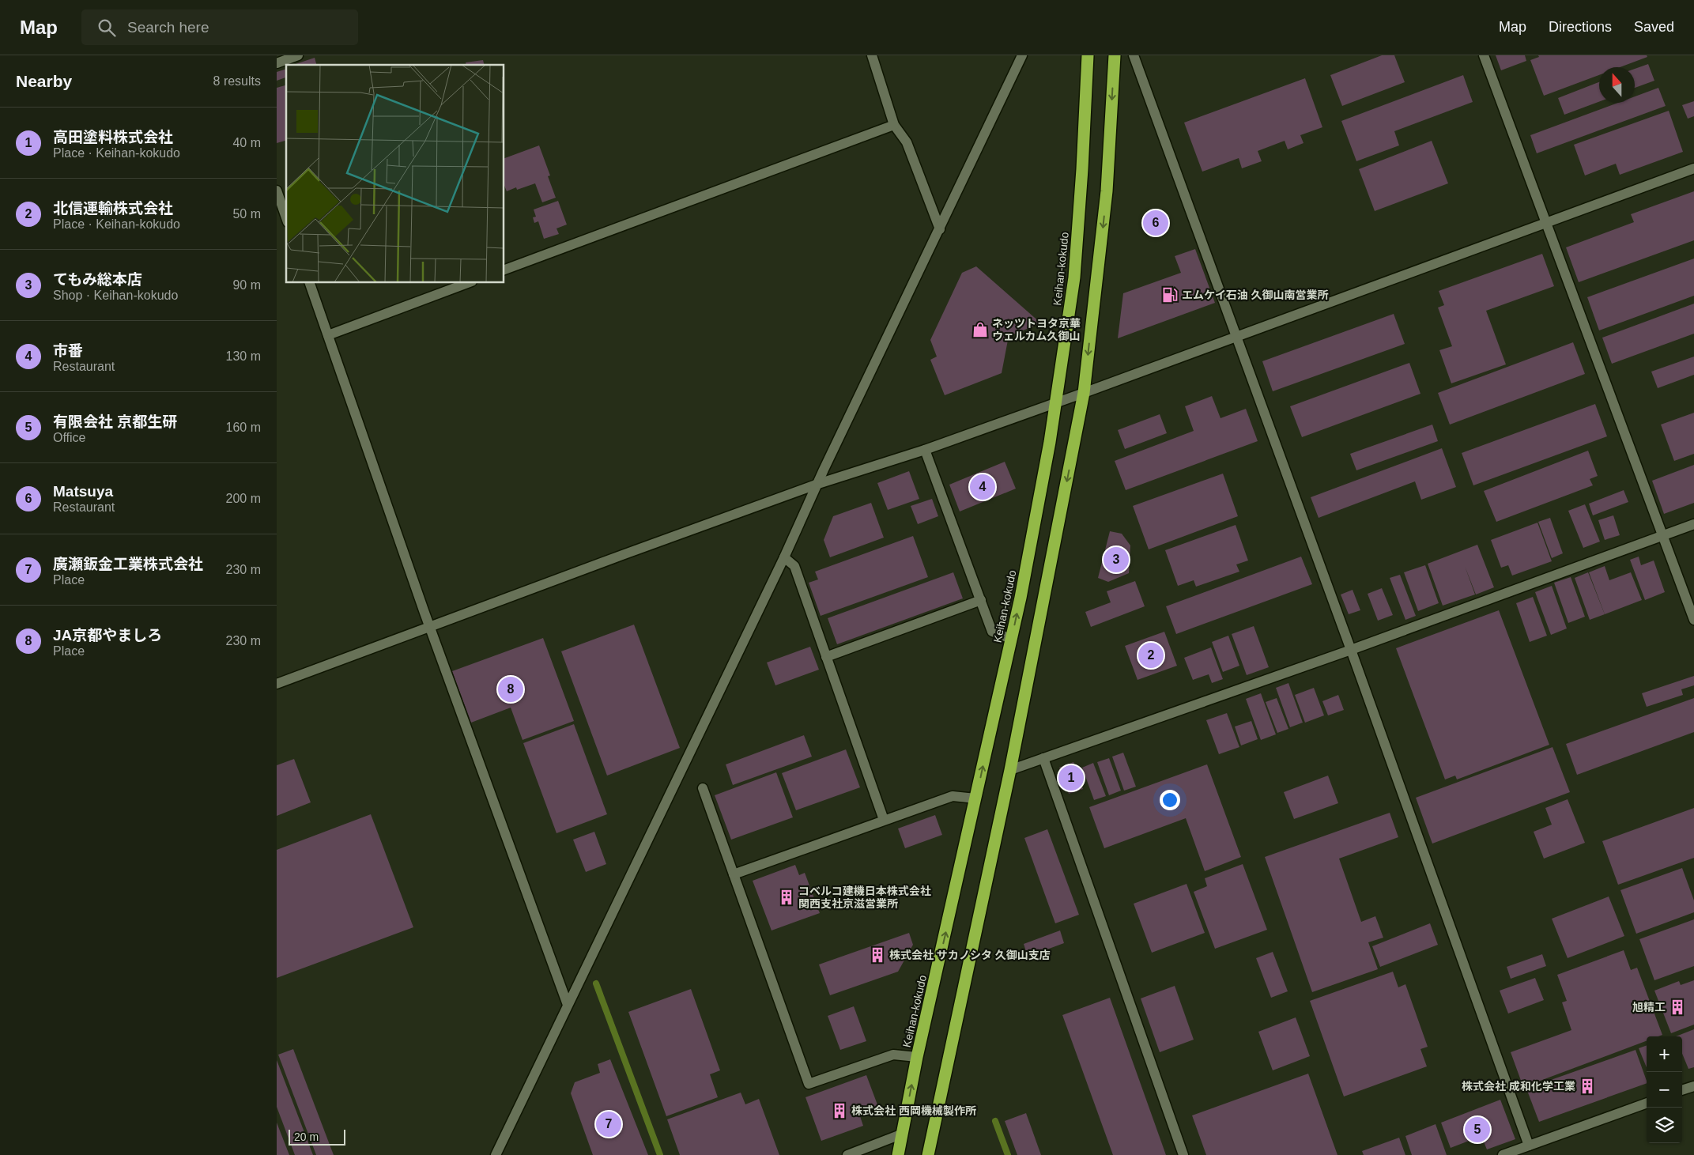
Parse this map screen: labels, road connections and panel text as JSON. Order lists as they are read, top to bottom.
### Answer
{
  "streets": {
    "highway": ["Keihan-kokudo"]
  },
  "places": {
    "fuel station": ["エムケイ石油 久御山南営業所"],
    "shop": ["ネッツトヨタ京華 ウェルカム久御山"],
    "building": [
      "コベルコ建機日本株式会社 関西支社京滋営業所",
      "株式会社 サカノシタ 久御山支店",
      "旭精工",
      "株式会社 成和化学工業",
      "株式会社 西岡機械製作所"
    ]
  },
  "scale_bar": "20 m",
  "north": "top",
  "page": {
    "header": "Map",
    "search": "Search here",
    "nav": ["Map", "Directions", "Saved"],
    "heading": ["Nearby", "8 results"],
    "list": [
      {
        "mark": "1",
        "name": "高田塗料株式会社",
        "note": "Place · Keihan-kokudo",
        "value": "40 m"
      },
      {
        "mark": "2",
        "name": "北信運輸株式会社",
        "note": "Place · Keihan-kokudo",
        "value": "50 m"
      },
      {
        "mark": "3",
        "name": "てもみ総本店",
        "note": "Shop · Keihan-kokudo",
        "value": "90 m"
      },
      {
        "mark": "4",
        "name": "市番",
        "note": "Restaurant",
        "value": "130 m"
      },
      {
        "mark": "5",
        "name": "有限会社 京都生研",
        "note": "Office",
        "value": "160 m"
      },
      {
        "mark": "6",
        "name": "Matsuya",
        "note": "Restaurant",
        "value": "200 m"
      },
      {
        "mark": "7",
        "name": "廣瀬鈑金工業株式会社",
        "note": "Place",
        "value": "230 m"
      },
      {
        "mark": "8",
        "name": "JA京都やましろ",
        "note": "Place",
        "value": "230 m"
      }
    ],
    "pins": [
      "6",
      "4",
      "3",
      "2",
      "8",
      "1",
      "7",
      "5"
    ],
    "map_buttons": ["+", "−"],
    "scale": "20 m"
  }
}
